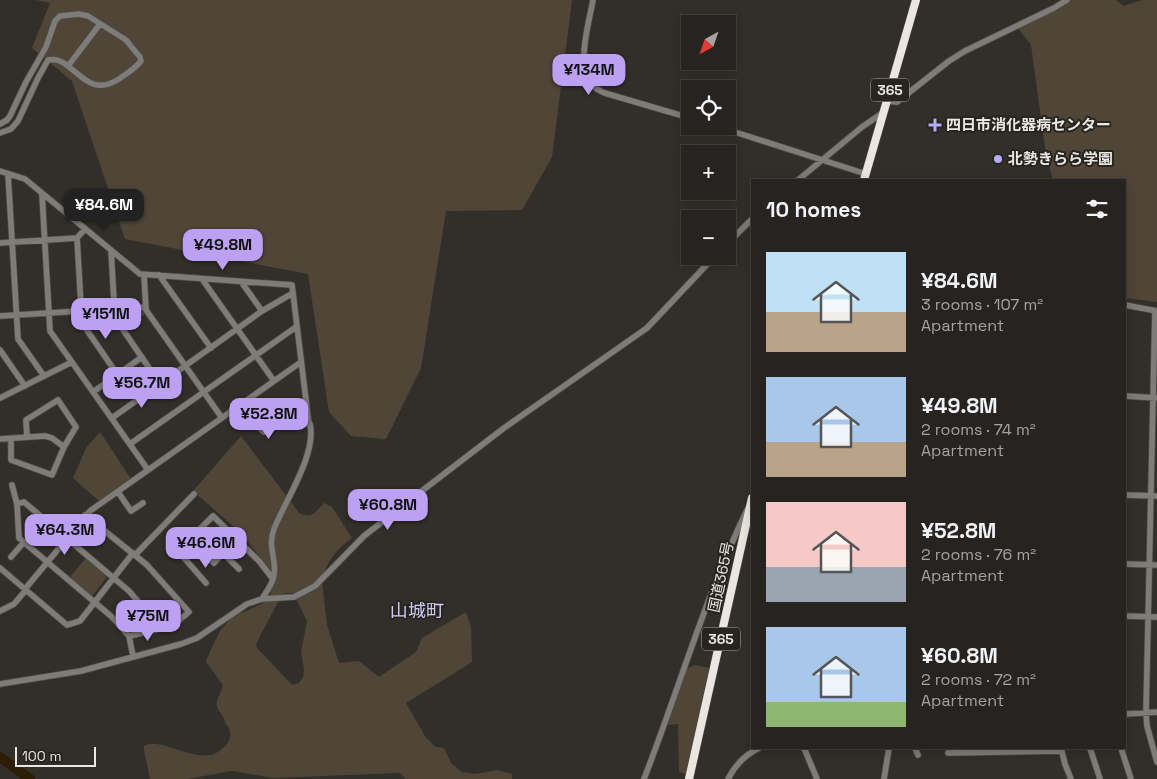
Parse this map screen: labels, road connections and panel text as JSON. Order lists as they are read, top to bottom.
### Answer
{
  "streets": {
    "highway": ["365", "国道365号"]
  },
  "districts": ["山城町"],
  "places": {
    "health": ["四日市消化器病センター"],
    "other": ["北勢きらら学園"]
  },
  "scale_bar": "100 m",
  "north": "bottom left",
  "page": {
    "map_buttons": ["+", "−"],
    "price": [
      "¥134M",
      "¥84.6M",
      "¥49.8M",
      "¥151M",
      "¥56.7M",
      "¥52.8M",
      "¥60.8M",
      "¥64.3M",
      "¥46.6M",
      "¥75M"
    ],
    "heading": "10 homes",
    "list": [
      {
        "name": "¥84.6M",
        "note": "3 rooms · 107 m² · Apartment"
      },
      {
        "name": "¥49.8M",
        "note": "2 rooms · 74 m² · Apartment"
      },
      {
        "name": "¥52.8M",
        "note": "2 rooms · 76 m² · Apartment"
      },
      {
        "name": "¥60.8M",
        "note": "2 rooms · 72 m² · Apartment"
      }
    ],
    "scale": "100 m"
  }
}
